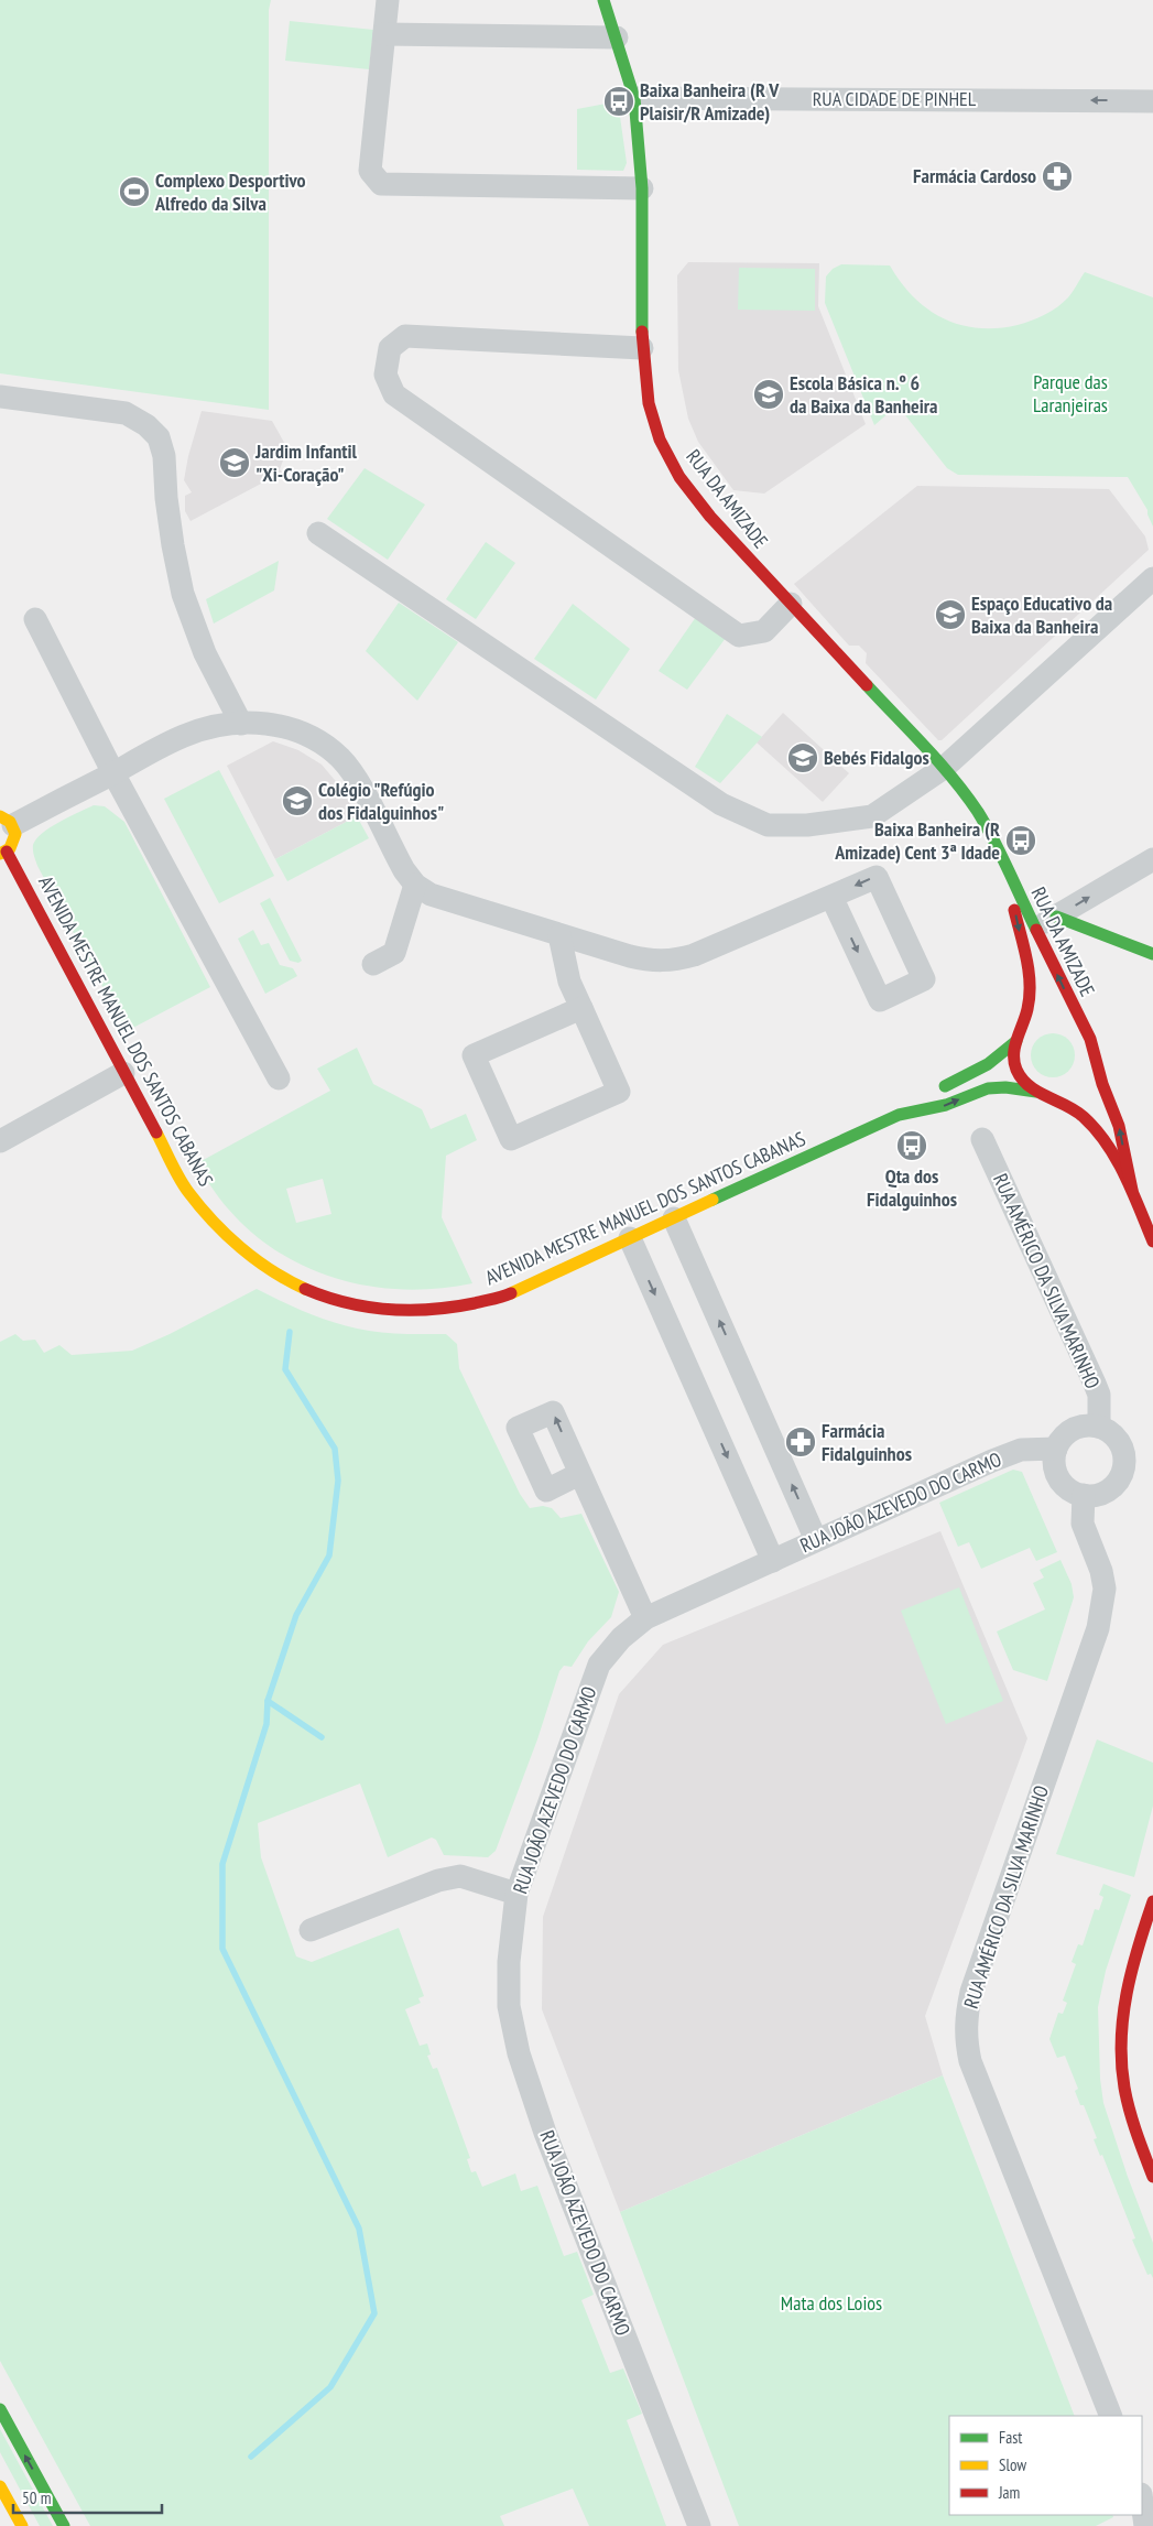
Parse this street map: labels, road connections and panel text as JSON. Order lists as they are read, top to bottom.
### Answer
{
  "streets": {
    "main road": ["RUA DA AMIZADE", "AVENIDA MESTRE MANUEL DOS SANTOS CABANAS"],
    "street": ["RUA CIDADE DE PINHEL", "RUA AMÉRICO DA SILVA MARINHO", "RUA JOÃO AZEVEDO DO CARMO"]
  },
  "crossings": [
    ["RUA CIDADE DE PINHEL", "RUA DA AMIZADE"],
    ["RUA DA AMIZADE", "AVENIDA MESTRE MANUEL DOS SANTOS CABANAS"],
    ["RUA AMÉRICO DA SILVA MARINHO", "RUA JOÃO AZEVEDO DO CARMO"]
  ],
  "one_way": ["RUA CIDADE DE PINHEL"],
  "parks": ["Parque das Laranjeiras", "Mata dos Loios"],
  "places": {
    "bus stop": ["Baixa Banheira (R V Plaisir/R Amizade)", "Baixa Banheira (R Amizade) Cent 3ª Idade", "Qta dos Fidalguinhos"],
    "pharmacy": ["Farmácia Cardoso", "Farmácia Fidalguinhos"],
    "sports": ["Complexo Desportivo Alfredo da Silva"],
    "school or university": [
      "Escola Básica n.º 6 da Baixa da Banheira",
      "Jardim Infantil \"Xi-Coração\"",
      "Espaço Educativo da Baixa da Banheira",
      "Bebés Fidalgos",
      "Colégio \"Refúgio dos Fidalguinhos\""
    ]
  },
  "legend": ["Fast", "Slow", "Jam"],
  "scale_bar": "50 m"
}
